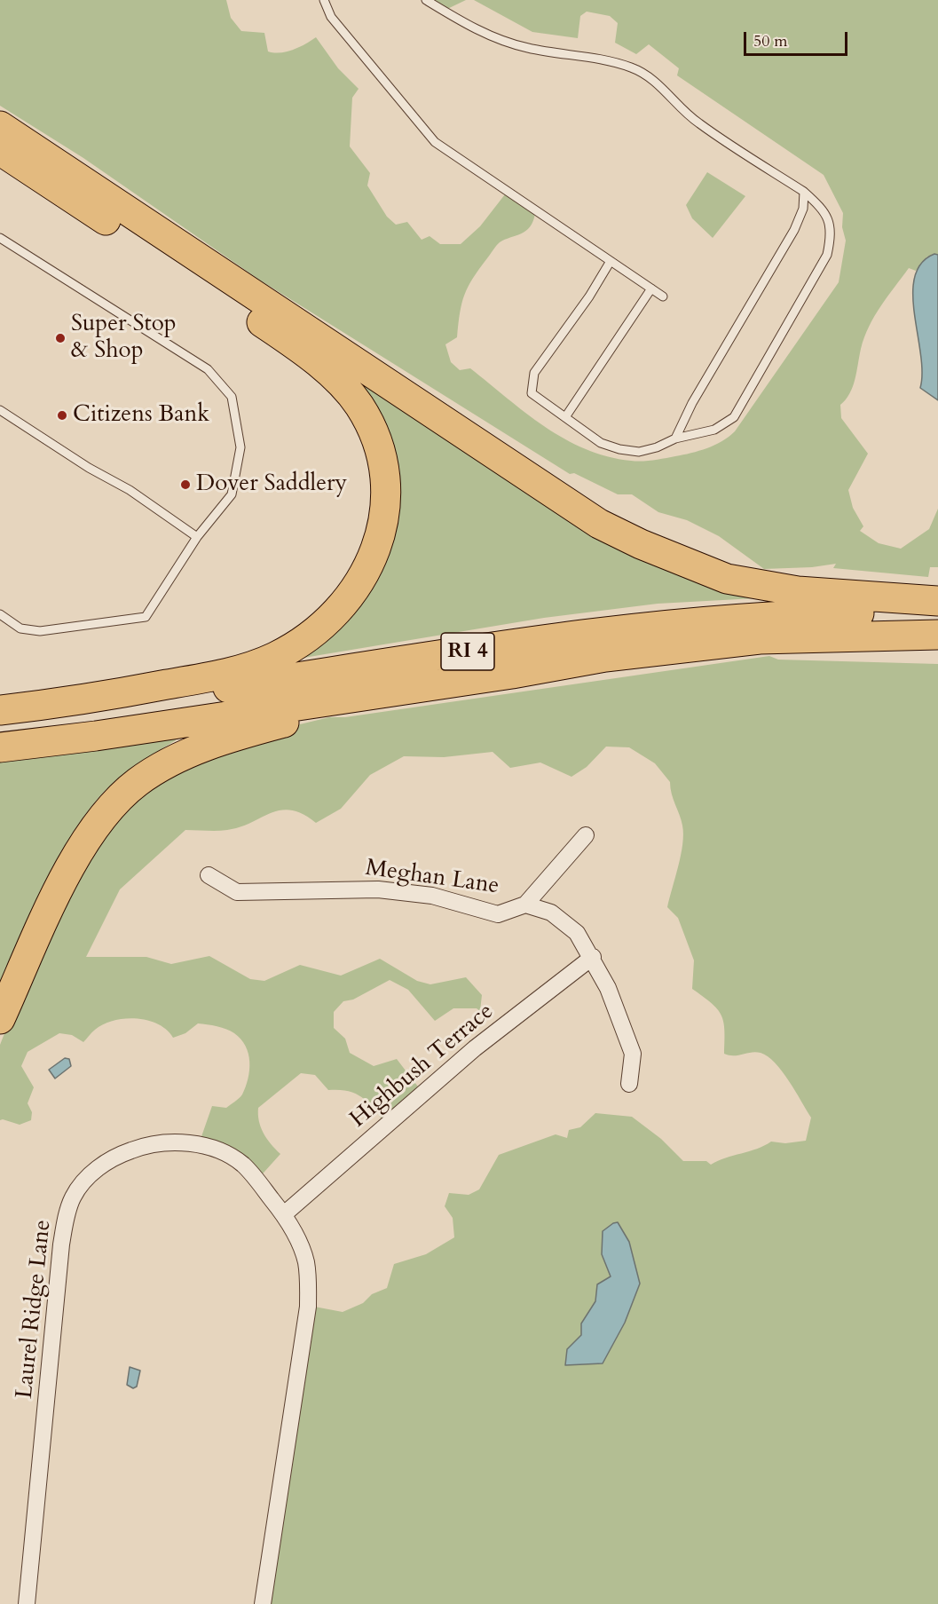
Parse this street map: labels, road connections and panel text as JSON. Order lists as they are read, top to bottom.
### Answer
{
  "streets": {
    "highway": ["RI 4"],
    "street": ["Meghan Lane", "Highbush Terrace", "Laurel Ridge Lane"]
  },
  "crossings": [
    ["Meghan Lane", "Highbush Terrace"],
    ["Highbush Terrace", "Laurel Ridge Lane"]
  ],
  "places": ["Super Stop & Shop", "Citizens Bank", "Dover Saddlery"],
  "scale_bar": "50 m"
}
